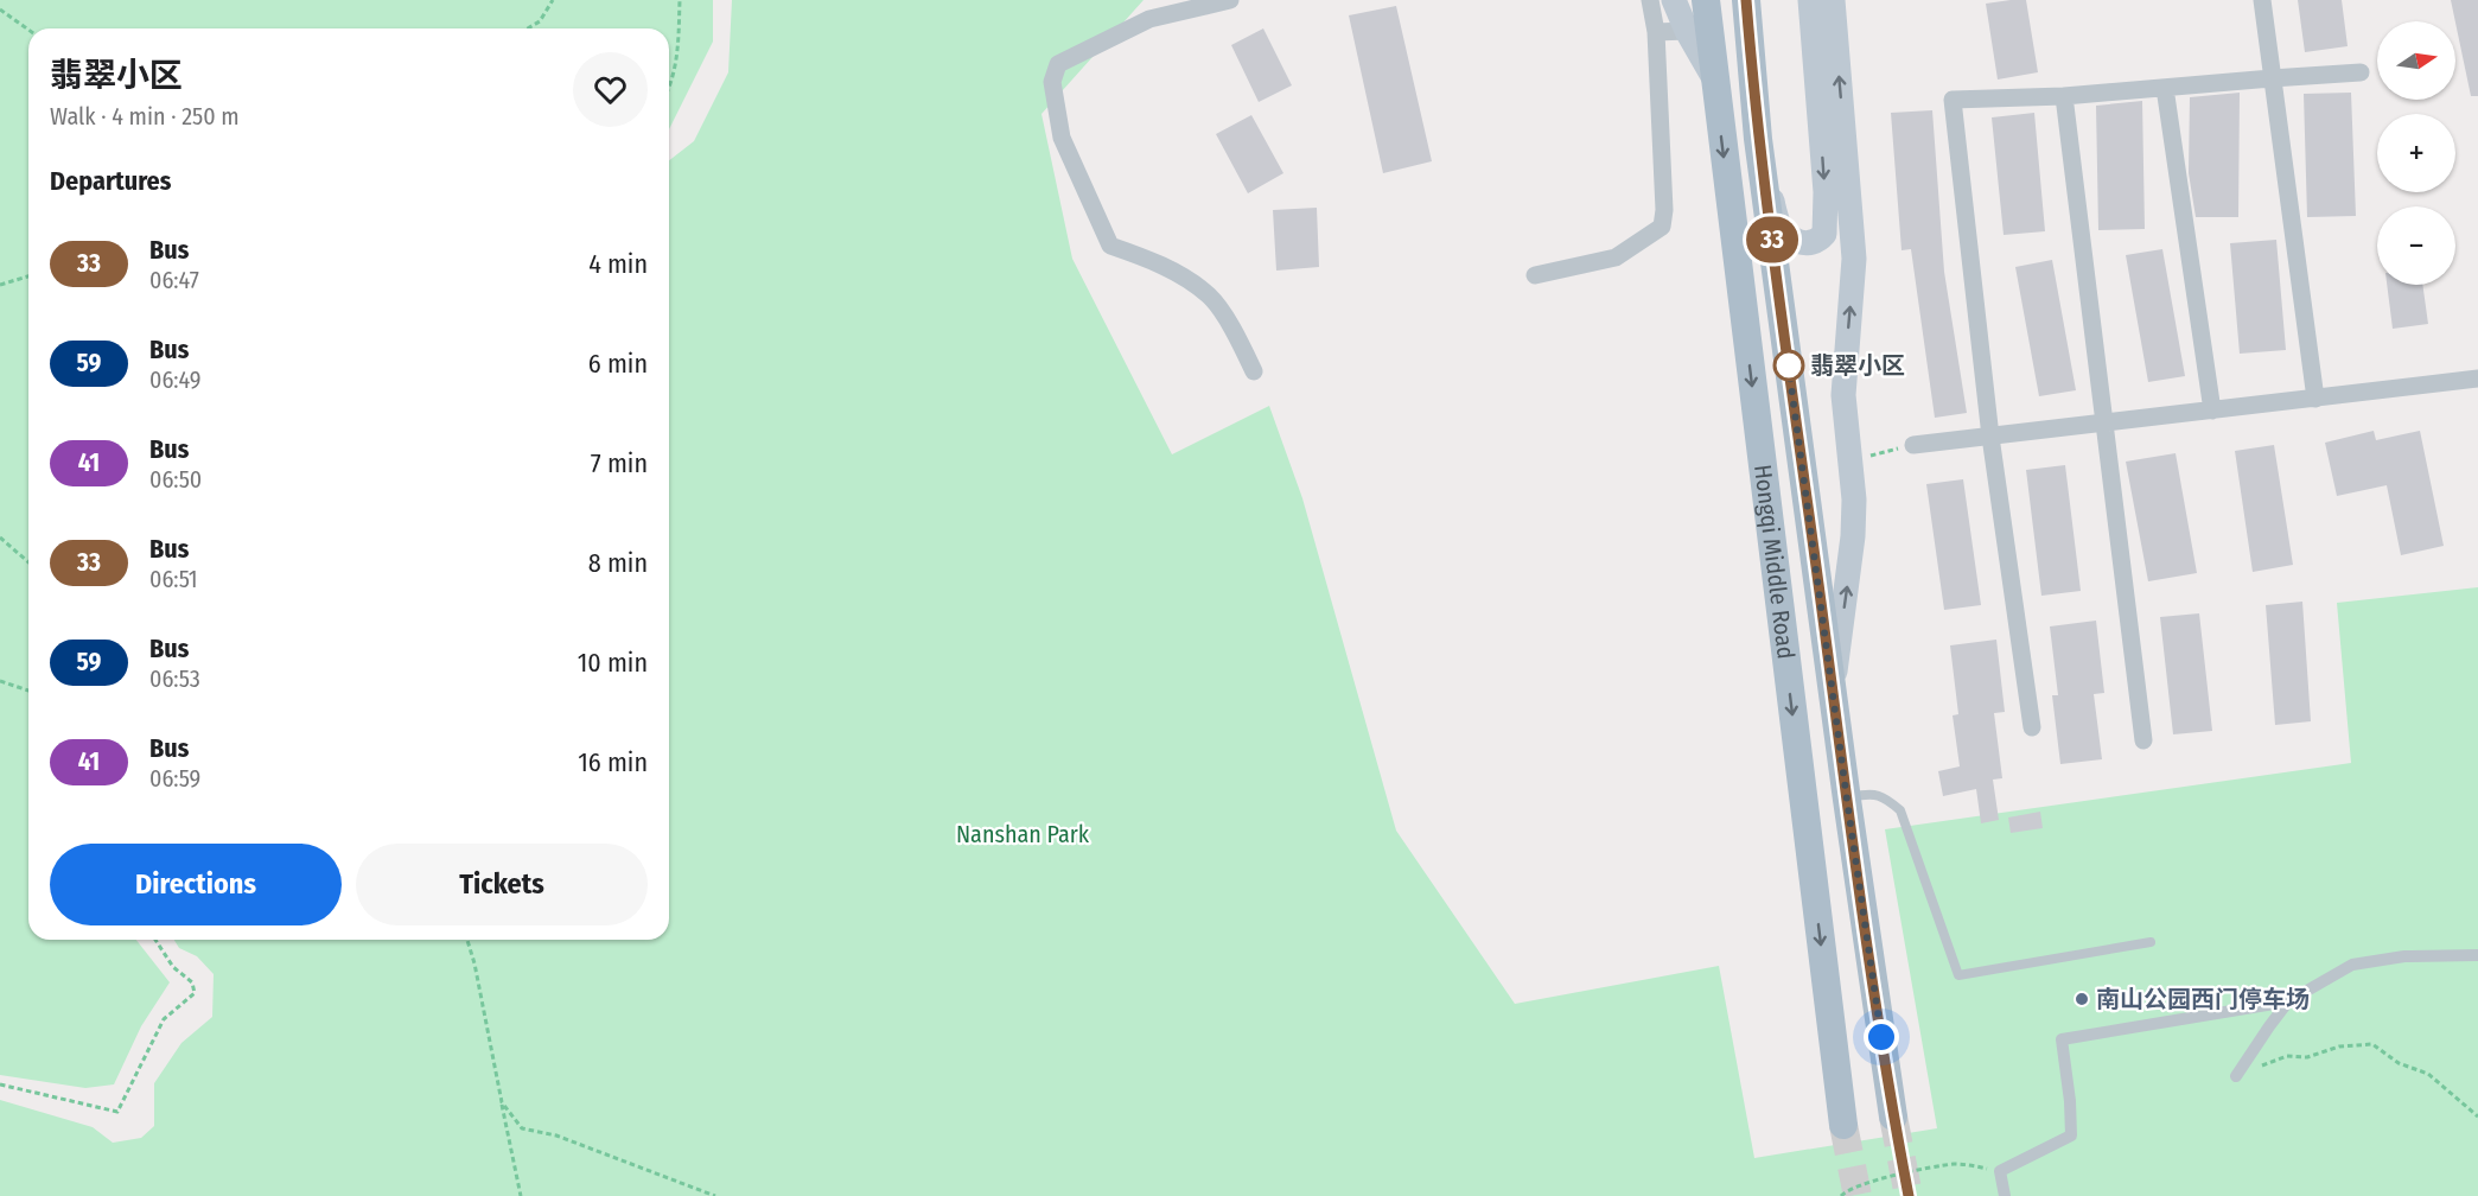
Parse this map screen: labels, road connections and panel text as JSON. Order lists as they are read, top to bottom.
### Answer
{
  "streets": {
    "main road": ["Hongqi Middle Road"]
  },
  "parks": ["Nanshan Park"],
  "places": ["翡翠小区", "南山公园西门停车场"],
  "lines": ["bus line 33"],
  "north": "right",
  "page": {
    "on_map": "33",
    "map_buttons": ["+", "−"],
    "heading": [
      ["翡翠小区", "Walk · 4 min · 250 m"],
      "Departures"
    ],
    "list": [
      {
        "mark": "33",
        "name": "Bus",
        "note": "06:47",
        "value": "4 min"
      },
      {
        "mark": "59",
        "name": "Bus",
        "note": "06:49",
        "value": "6 min"
      },
      {
        "mark": "41",
        "name": "Bus",
        "note": "06:50",
        "value": "7 min"
      },
      {
        "mark": "33",
        "name": "Bus",
        "note": "06:51",
        "value": "8 min"
      },
      {
        "mark": "59",
        "name": "Bus",
        "note": "06:53",
        "value": "10 min"
      },
      {
        "mark": "41",
        "name": "Bus",
        "note": "06:59",
        "value": "16 min"
      }
    ],
    "buttons": ["Directions", "Tickets"]
  }
}
